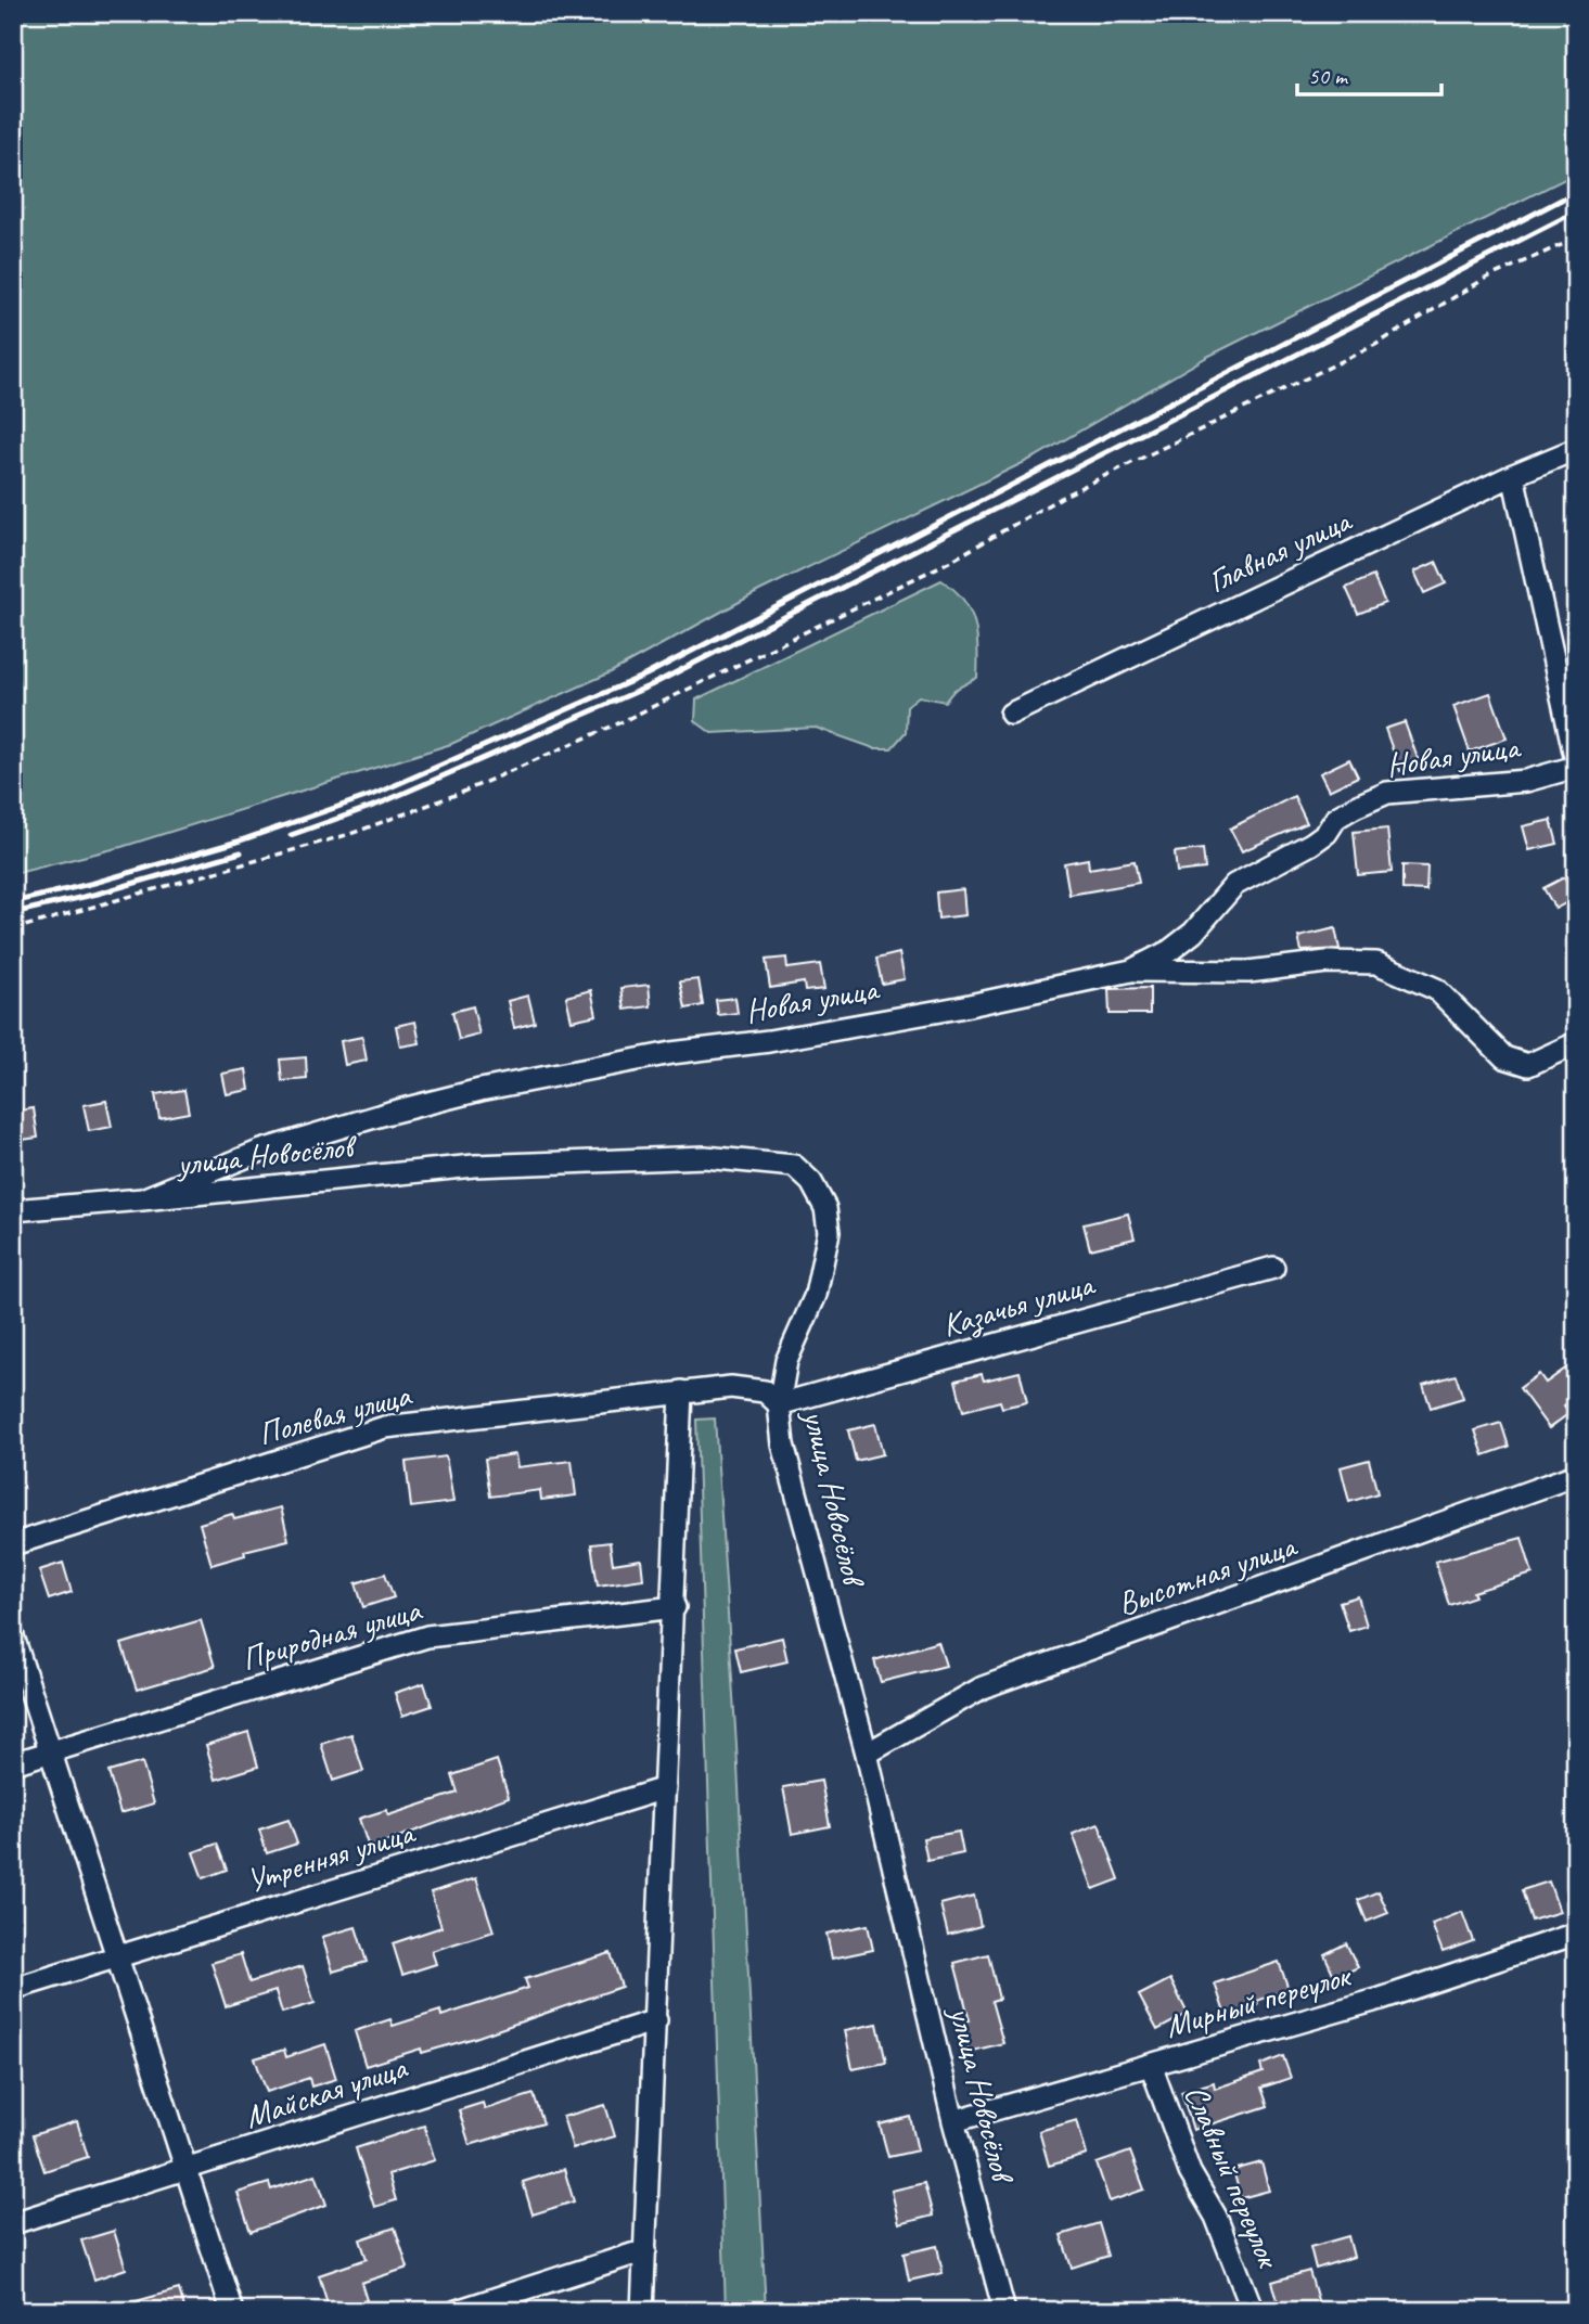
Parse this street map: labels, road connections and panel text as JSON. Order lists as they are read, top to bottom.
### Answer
{
  "streets": {
    "street": [
      "Главная улица",
      "Новая улица",
      "улица Новосёлов",
      "Казачья улица",
      "Полевая улица",
      "Высотная улица",
      "Природная улица",
      "Утренняя улица",
      "Мирный переулок",
      "Майская улица",
      "Славный переулок"
    ]
  },
  "crossings": [
    ["Новая улица", "улица Новосёлов"],
    ["улица Новосёлов", "Казачья улица"],
    ["улица Новосёлов", "Полевая улица"],
    ["улица Новосёлов", "Высотная улица"],
    ["улица Новосёлов", "Мирный переулок"],
    ["Казачья улица", "Полевая улица"],
    ["Мирный переулок", "Славный переулок"]
  ],
  "scale_bar": "50 m"
}
